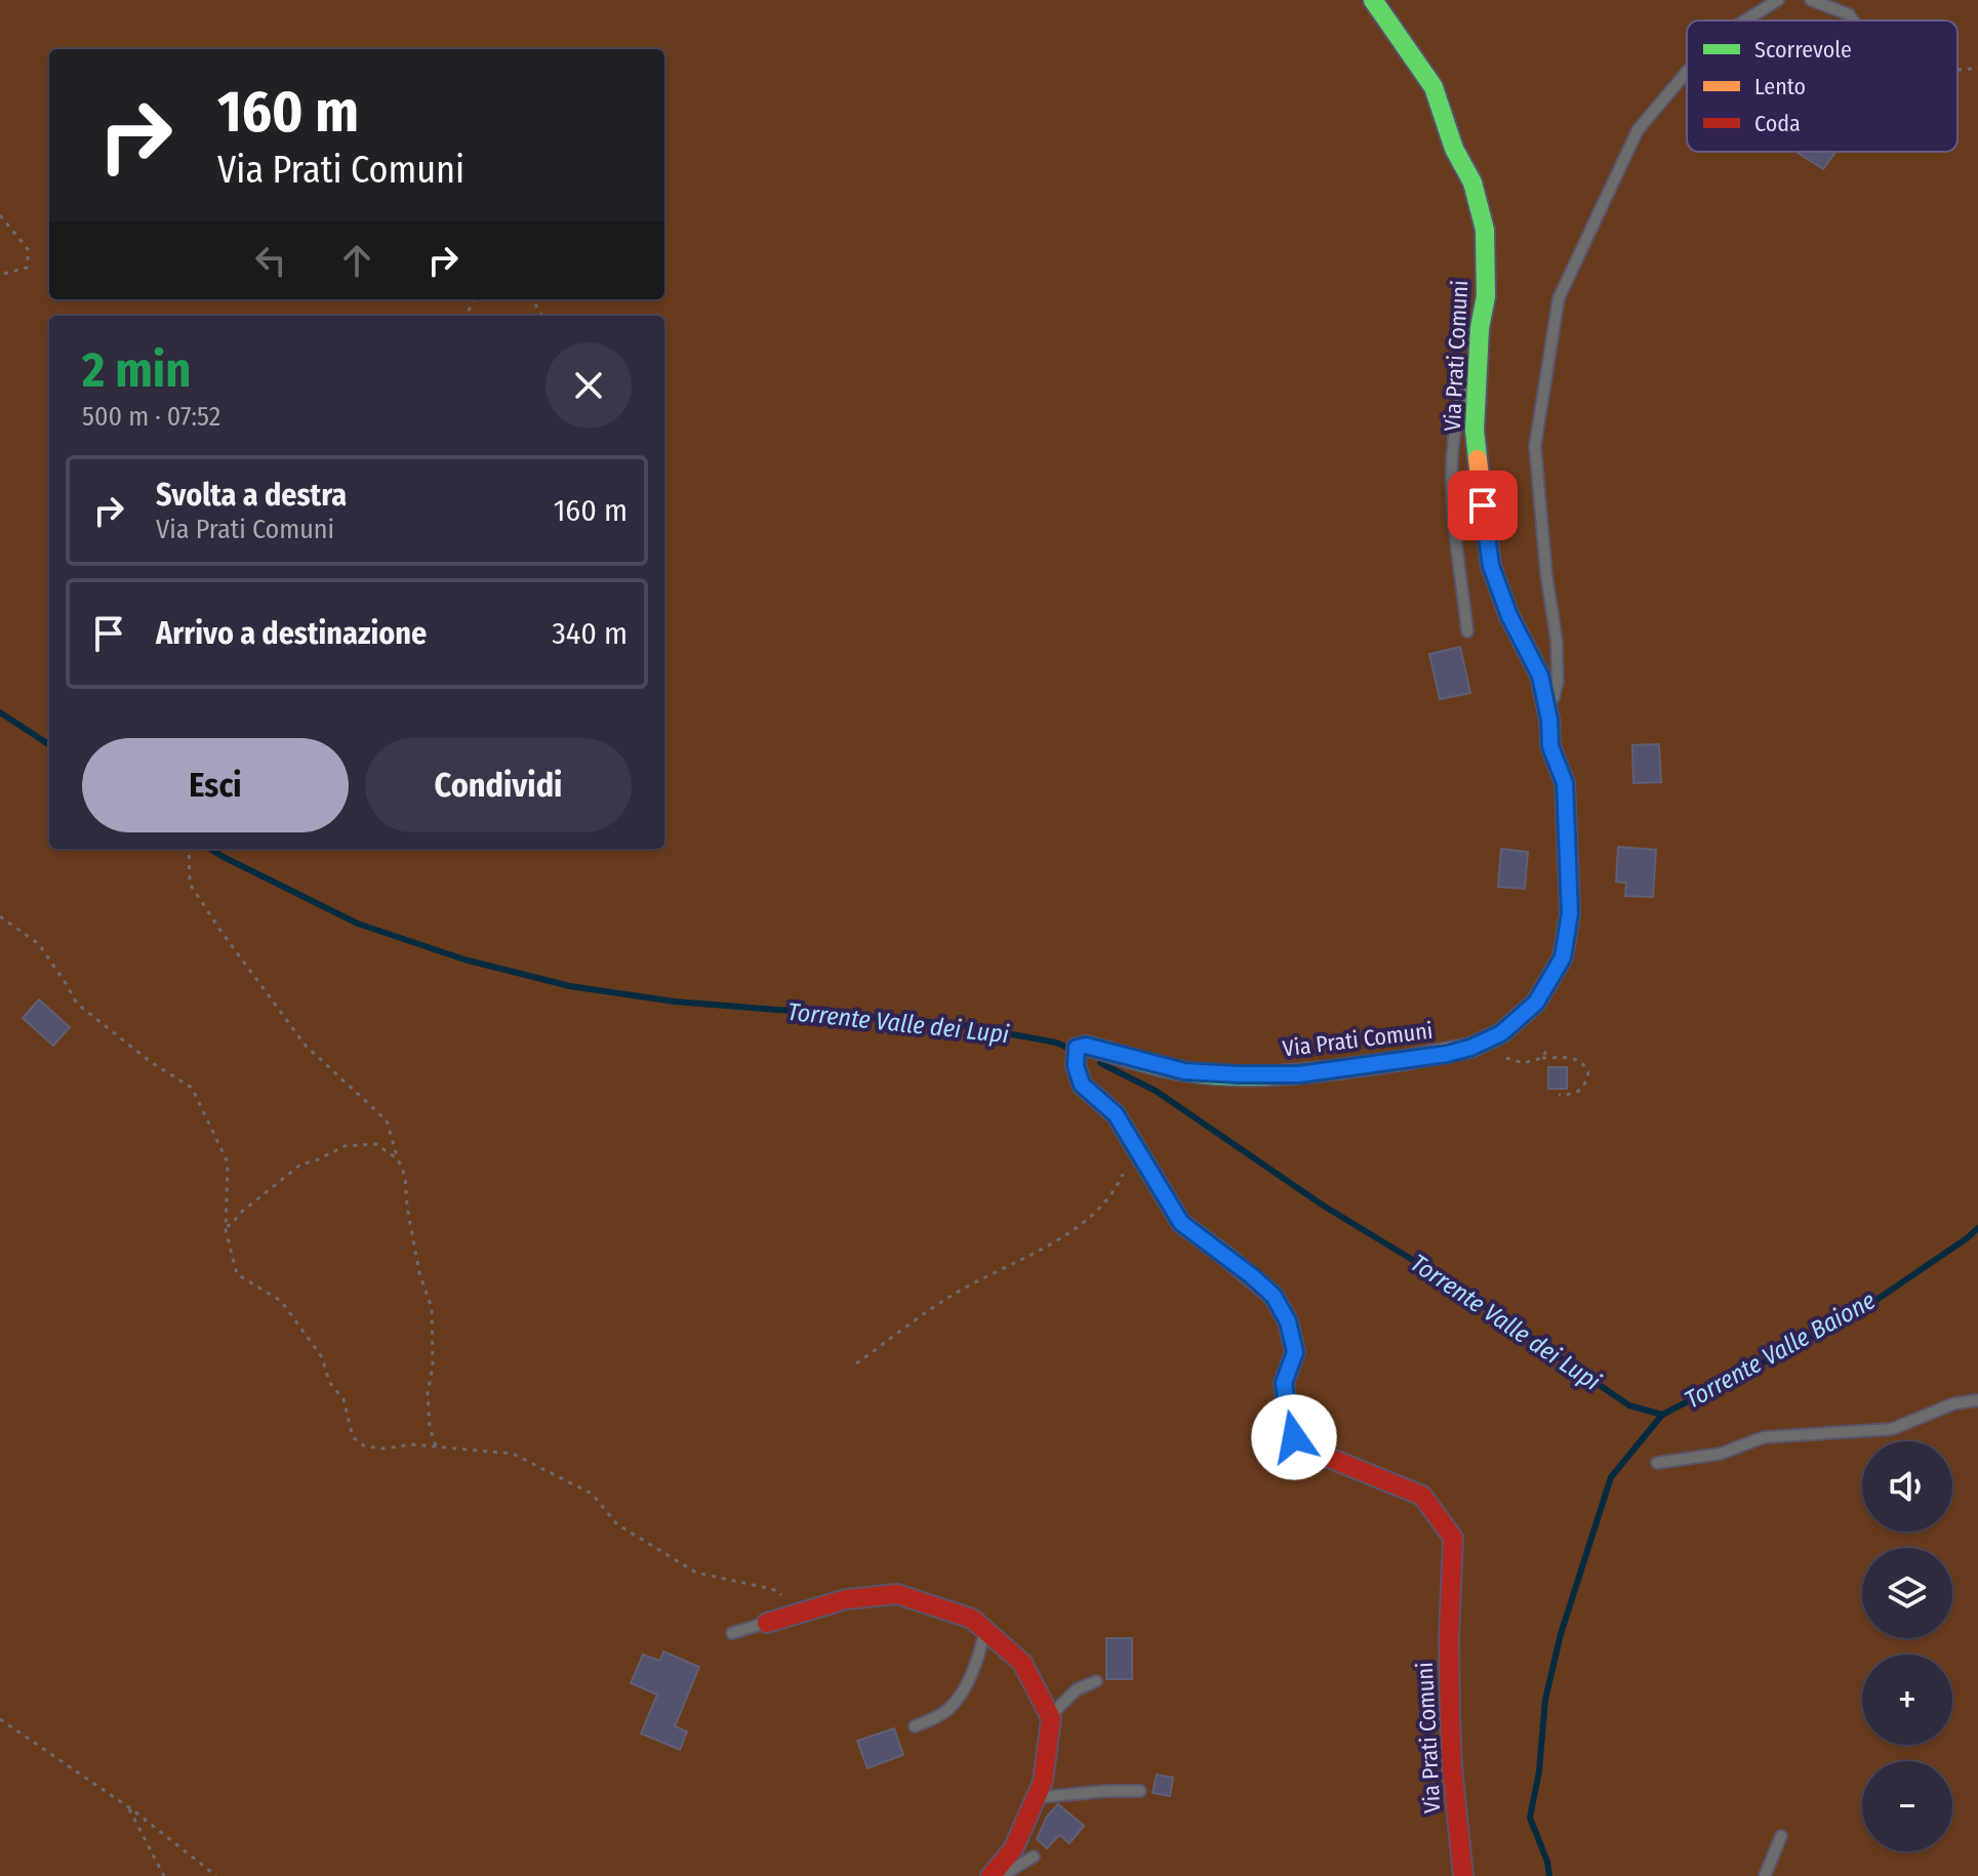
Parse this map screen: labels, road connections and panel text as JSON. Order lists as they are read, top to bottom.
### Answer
{
  "streets": {
    "street": ["Via Prati Comuni"]
  },
  "water": ["Torrente Valle dei Lupi", "Torrente Valle Baione"],
  "legend": ["Scorrevole", "Lento", "Coda"],
  "page": {
    "turn": ["160 m", "Via Prati Comuni"],
    "heading": ["2 min", "500 m · 07:52"],
    "list": [
      {
        "name": "Svolta a destra",
        "note": "Via Prati Comuni",
        "value": "160 m"
      },
      {
        "name": "Arrivo a destinazione",
        "value": "340 m"
      }
    ],
    "buttons": ["Esci", "Condividi"],
    "map_buttons": ["+", "−"]
  }
}
